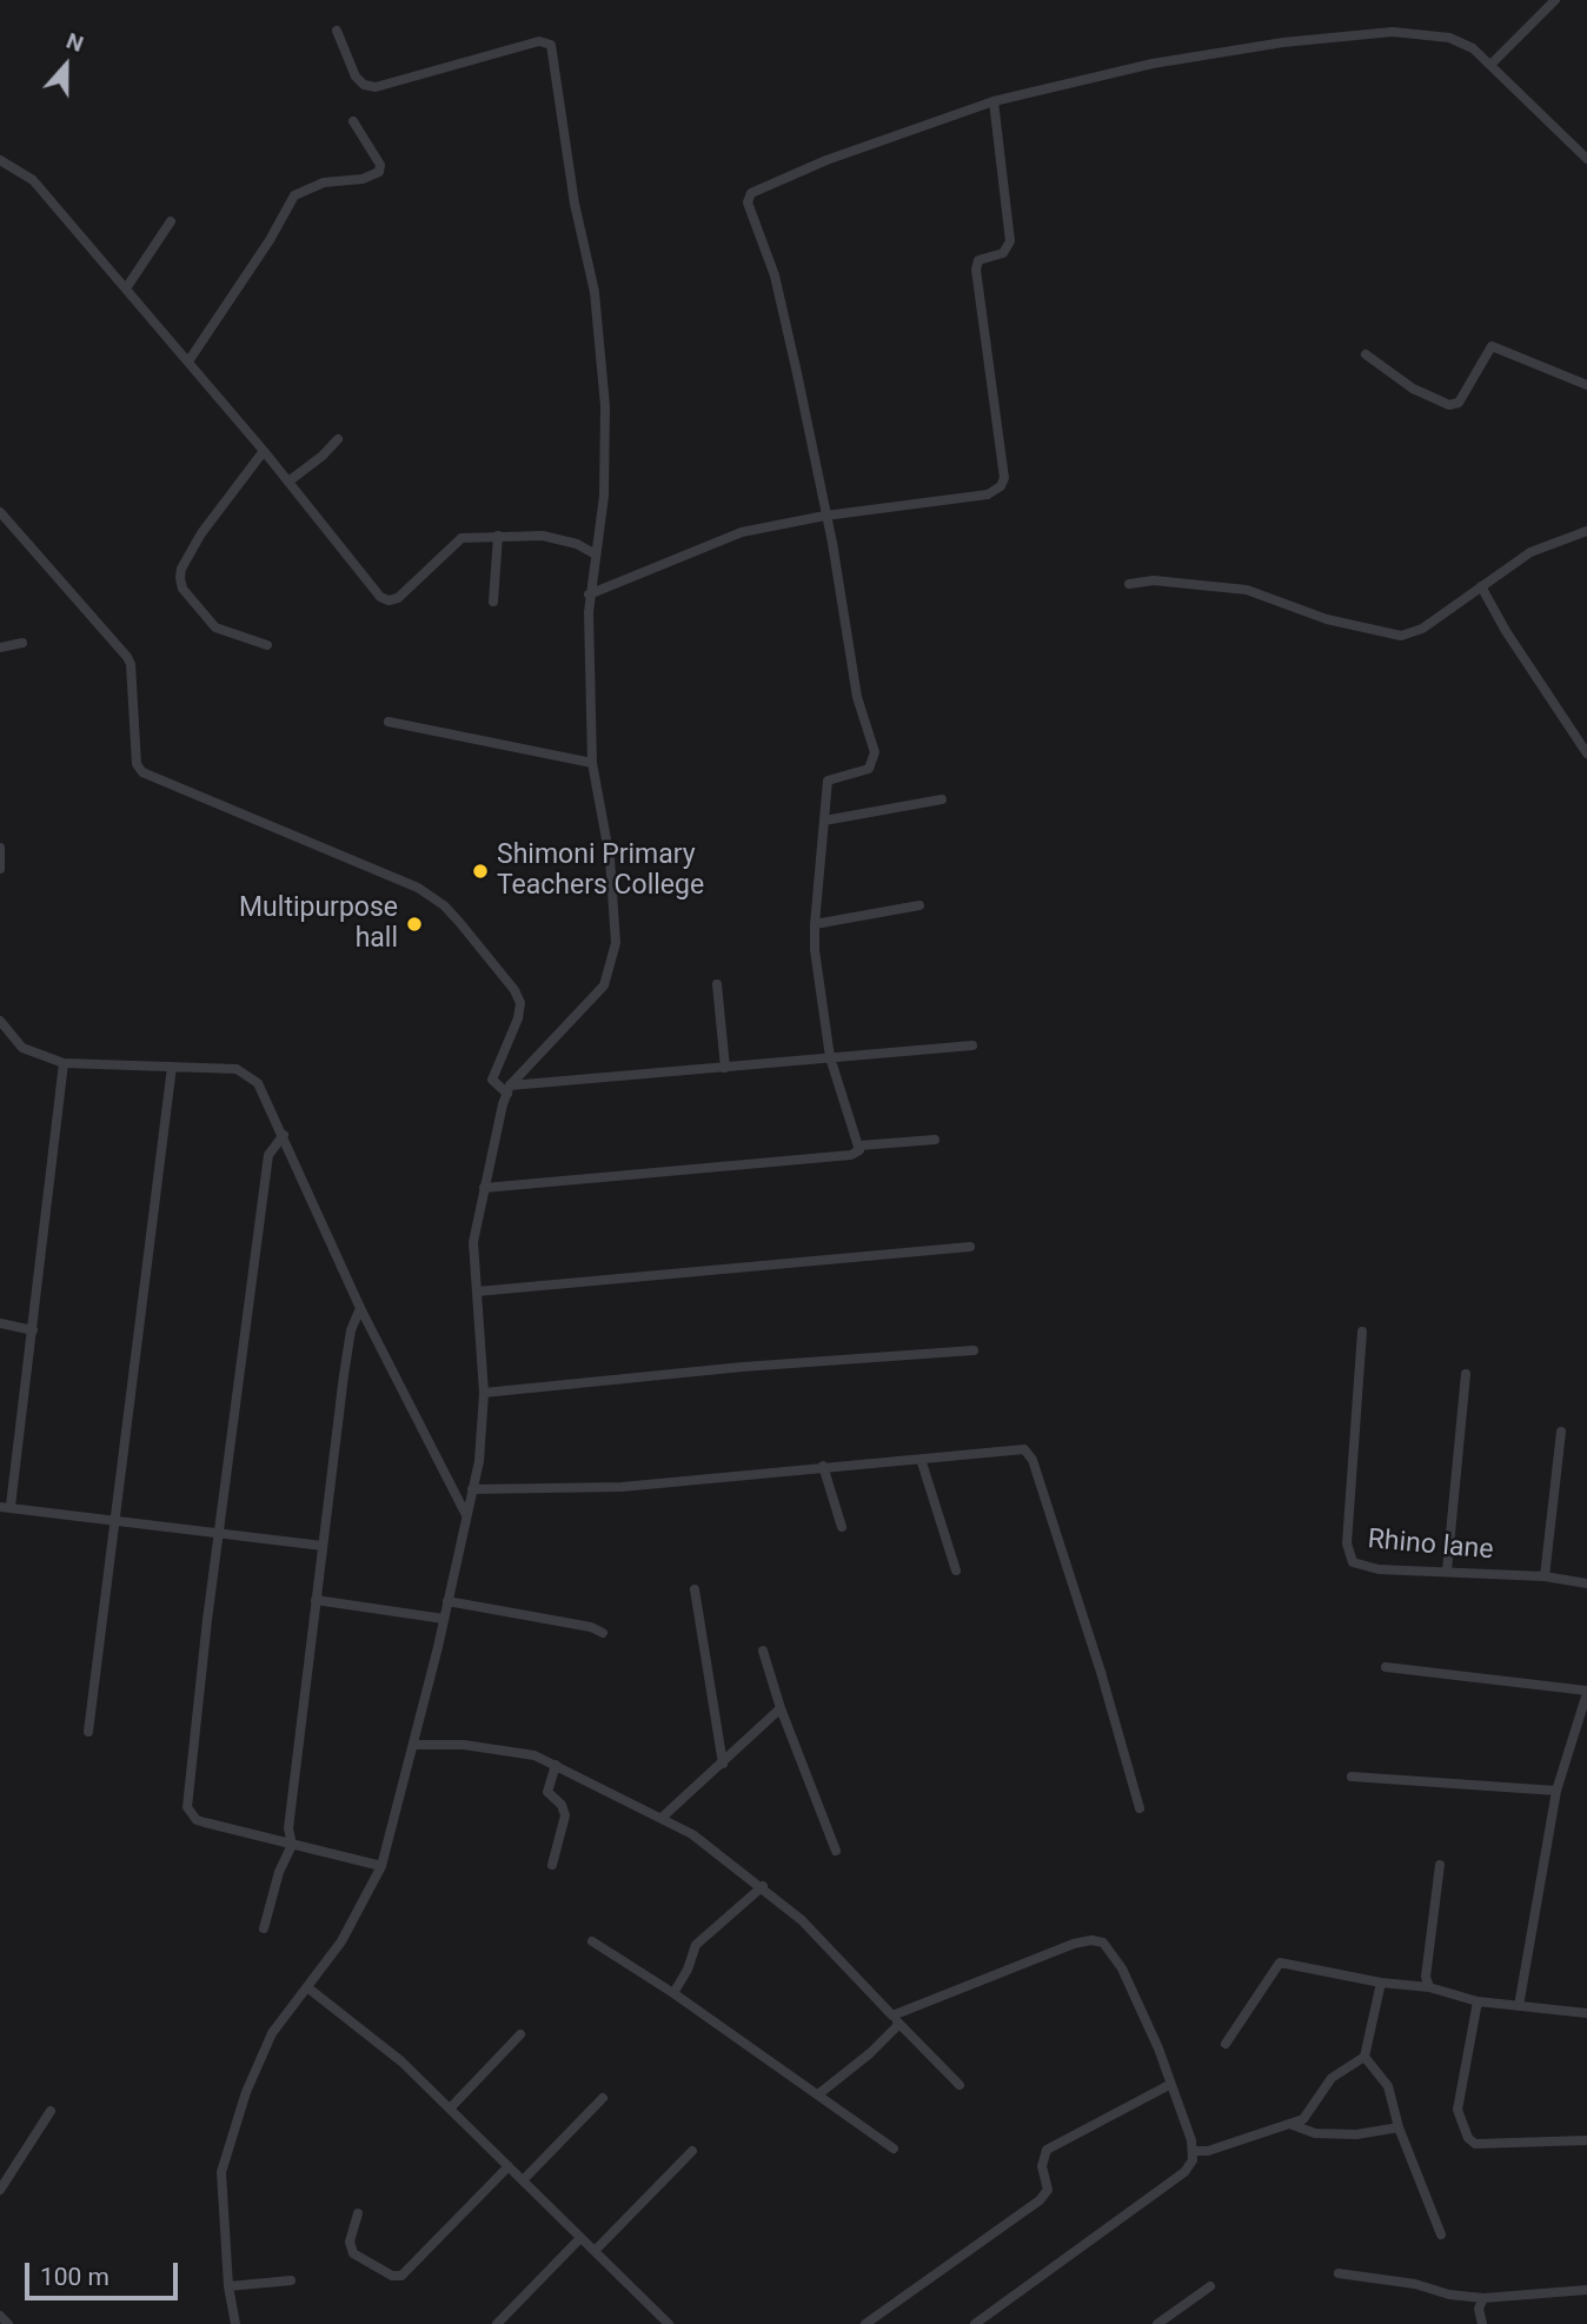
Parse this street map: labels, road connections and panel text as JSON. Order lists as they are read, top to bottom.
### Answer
{
  "streets": {
    "street": ["Rhino lane"]
  },
  "places": ["Shimoni Primary Teachers College", "Multipurpose hall"],
  "scale_bar": "100 m",
  "north": "top"
}
